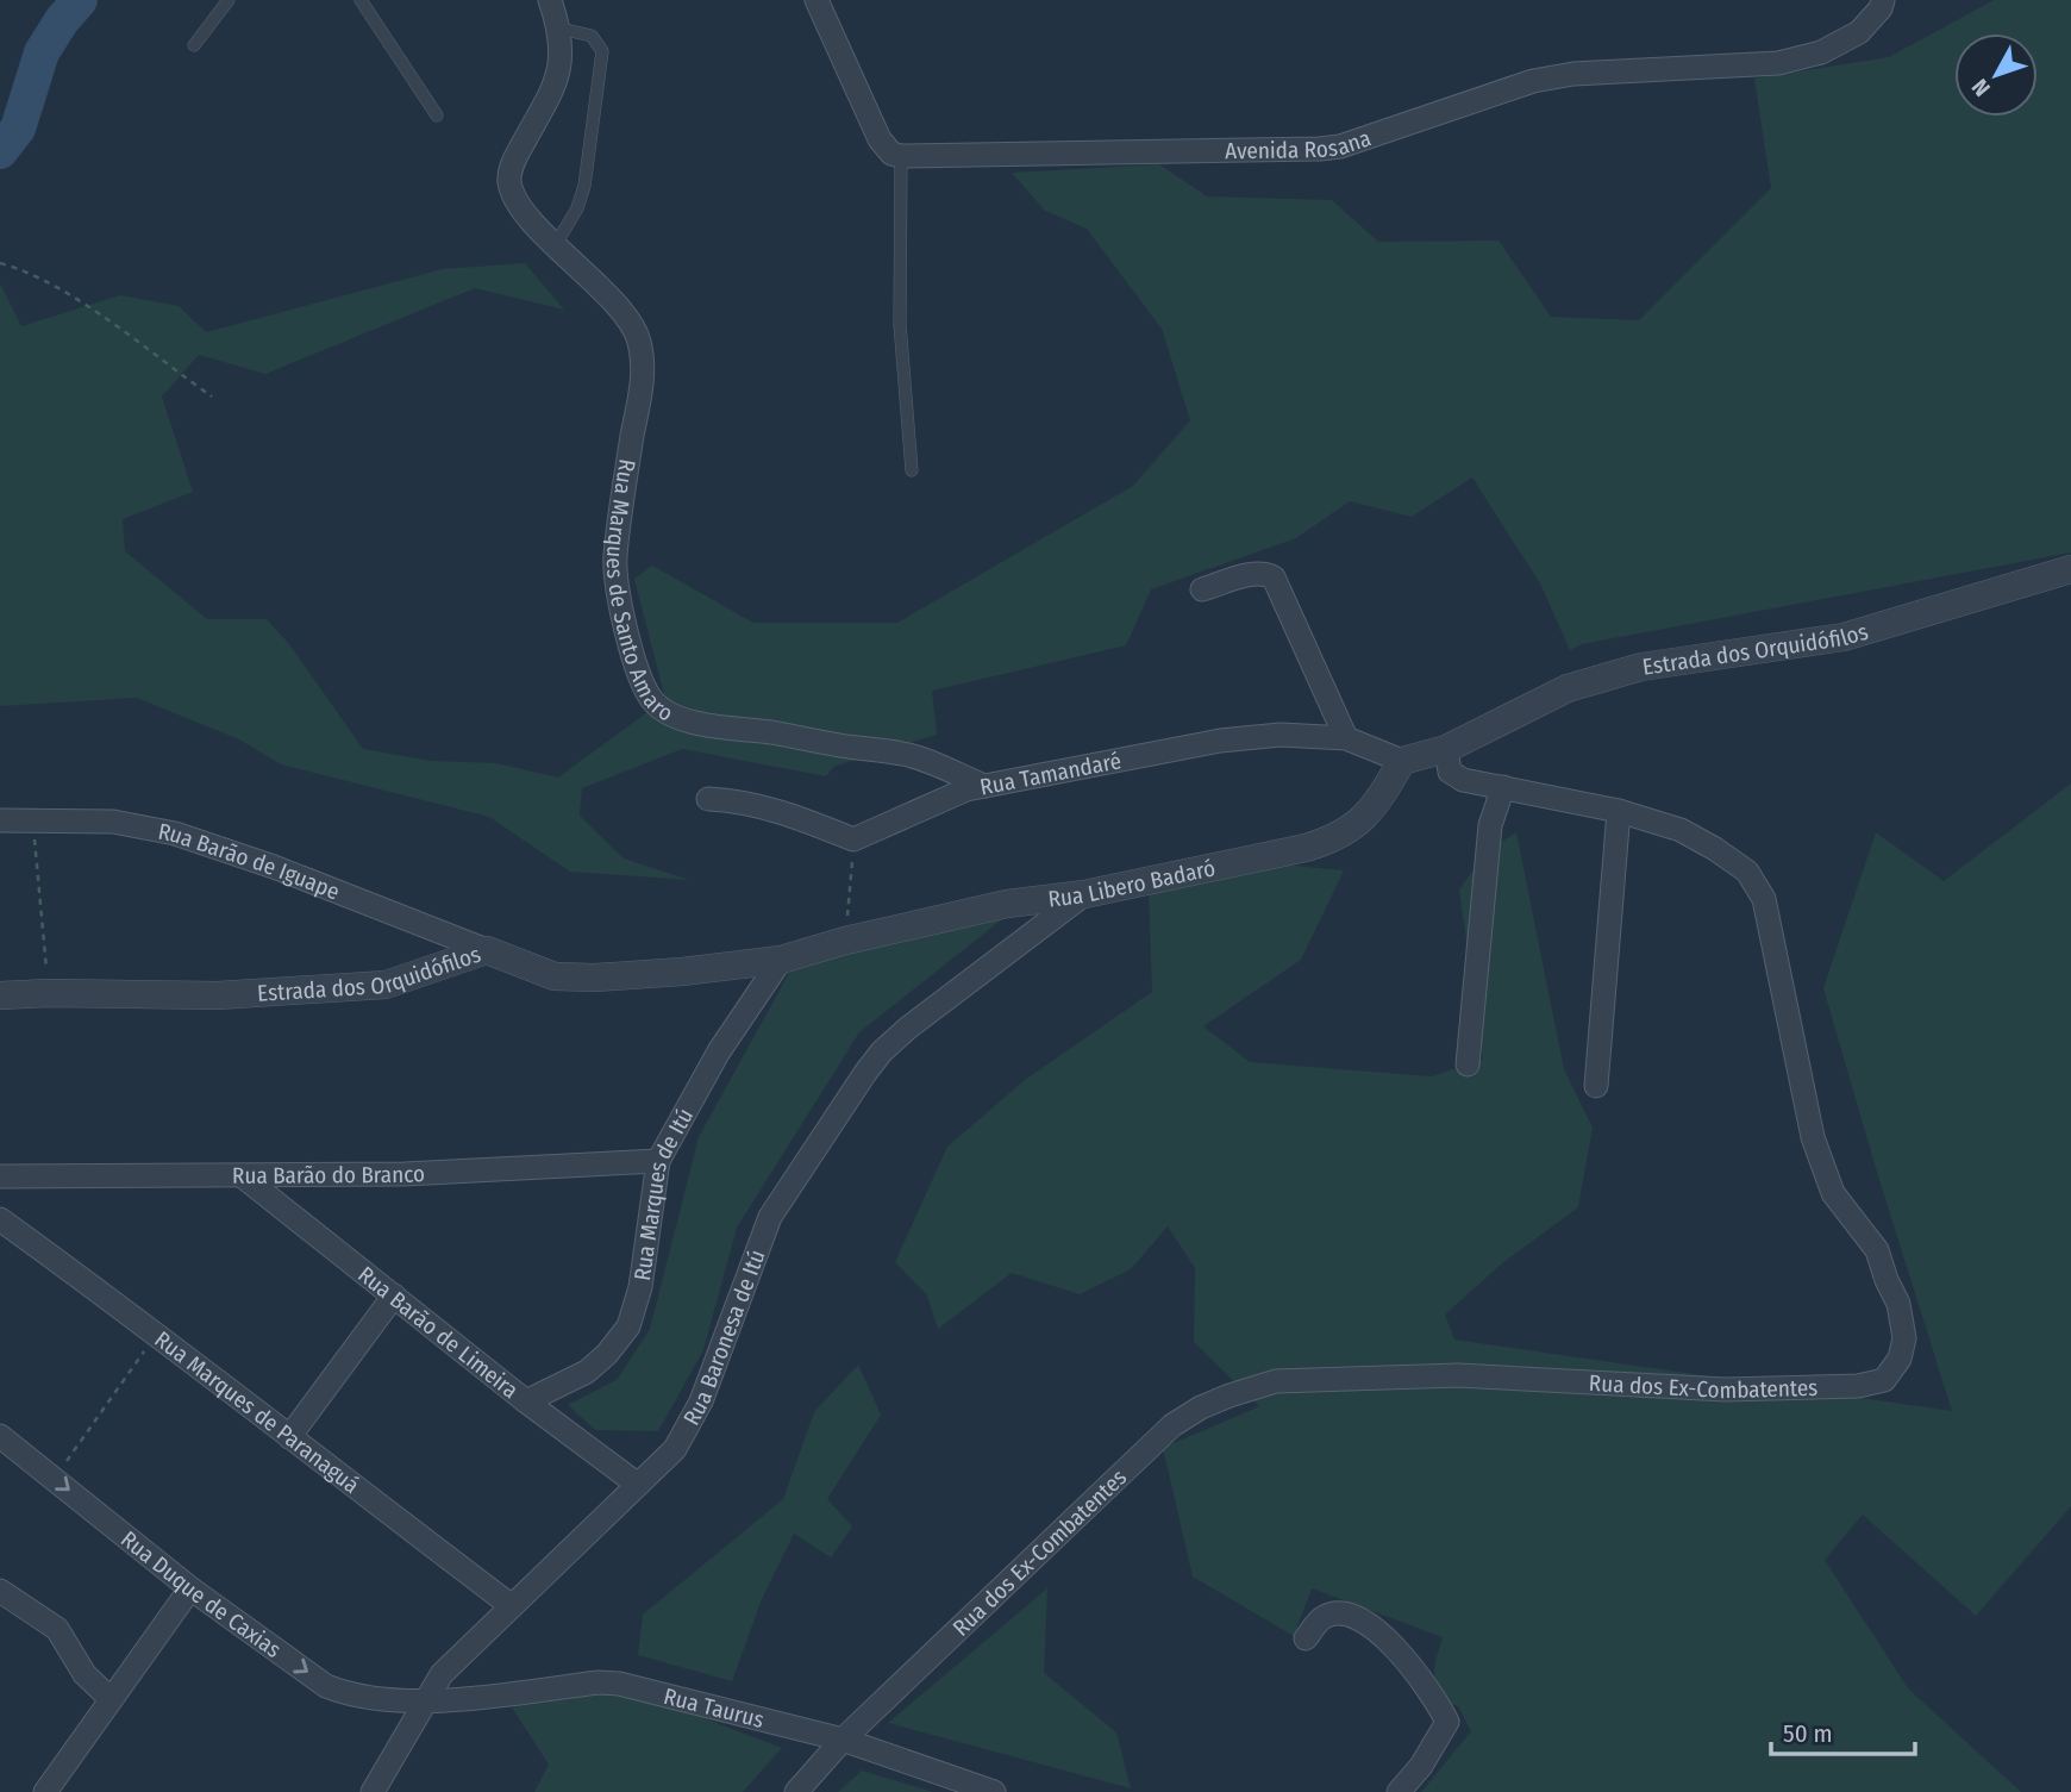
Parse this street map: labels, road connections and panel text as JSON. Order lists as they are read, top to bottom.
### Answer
{
  "streets": {
    "street": [
      "Avenida Rosana",
      "Rua Marques de Santo Amaro",
      "Estrada dos Orquidófilos",
      "Rua Tamandaré",
      "Rua Barão de Iguape",
      "Rua Libero Badaró",
      "Rua Barão do Branco",
      "Rua Marques de Itú",
      "Rua Barão de Limeira",
      "Rua Baronesa de Itú",
      "Rua dos Ex-Combatentes",
      "Rua Marques de Paranaguá",
      "Rua Duque de Caxias",
      "Rua Taurus"
    ]
  },
  "crossings": [
    ["Rua Marques de Santo Amaro", "Rua Tamandaré"],
    ["Estrada dos Orquidófilos", "Rua Barão de Iguape"],
    ["Estrada dos Orquidófilos", "Rua Libero Badaró"],
    ["Estrada dos Orquidófilos", "Rua Marques de Itú"],
    ["Estrada dos Orquidófilos", "Rua dos Ex-Combatentes"],
    ["Rua Tamandaré", "Rua Libero Badaró"],
    ["Rua Libero Badaró", "Rua Marques de Itú"],
    ["Rua Libero Badaró", "Rua Baronesa de Itú"],
    ["Rua Barão do Branco", "Rua Marques de Itú"],
    ["Rua Barão do Branco", "Rua Barão de Limeira"],
    ["Rua Marques de Itú", "Rua Barão de Limeira"],
    ["Rua Barão de Limeira", "Rua Baronesa de Itú"],
    ["Rua Baronesa de Itú", "Rua Marques de Paranaguá"],
    ["Rua Baronesa de Itú", "Rua Duque de Caxias"],
    ["Rua Baronesa de Itú", "Rua Taurus"],
    ["Rua dos Ex-Combatentes", "Rua Taurus"],
    ["Rua Duque de Caxias", "Rua Taurus"]
  ],
  "scale_bar": "50 m",
  "north": "bottom left"
}
